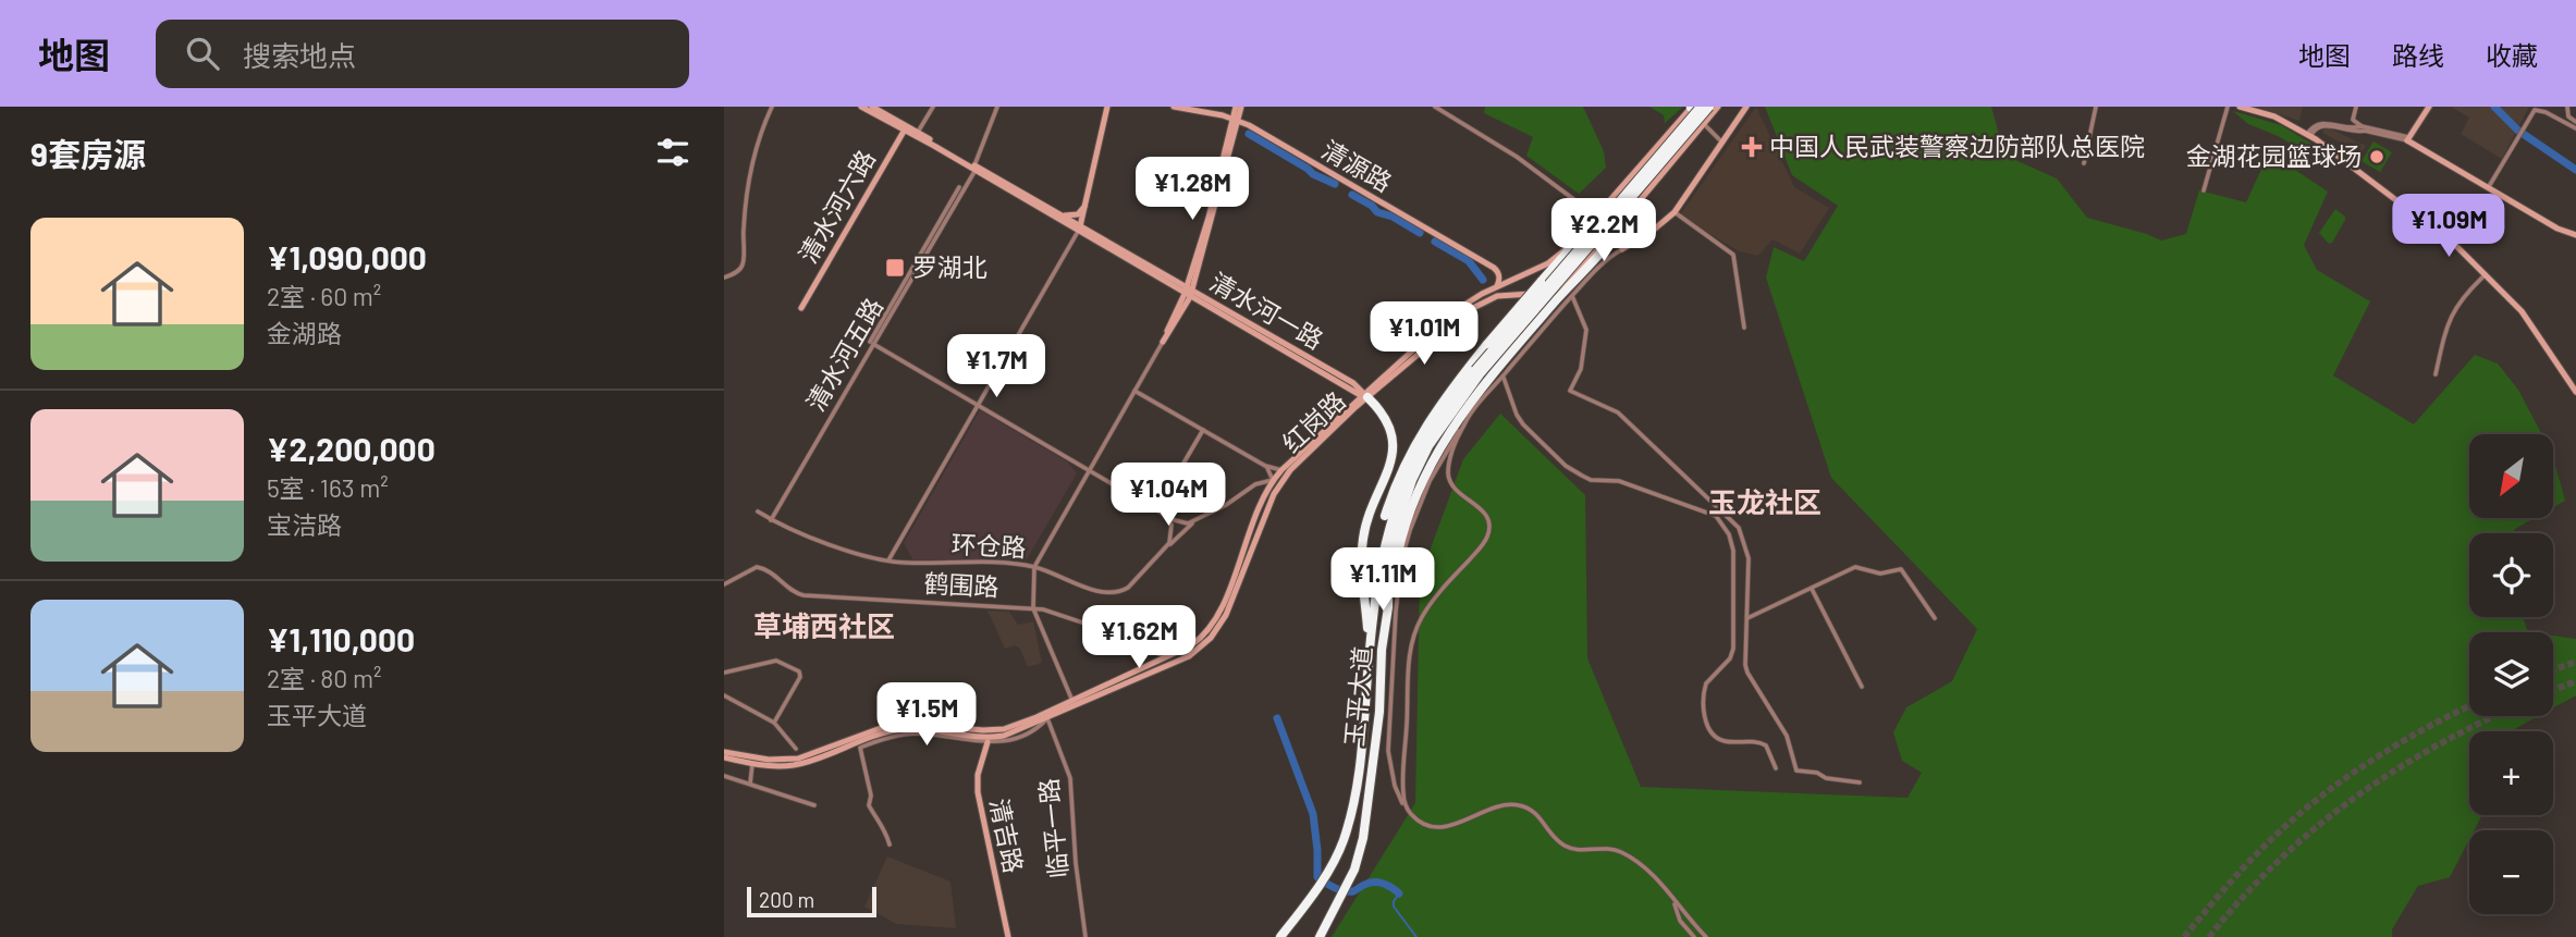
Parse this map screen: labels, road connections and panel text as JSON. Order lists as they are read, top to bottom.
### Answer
{
  "streets": {
    "highway": ["玉平大道"],
    "street": [
      "清源路",
      "清水河六路",
      "清水河一路",
      "清水河五路",
      "红岗路",
      "环仓路",
      "鹤围路",
      "临平一路",
      "清吉路"
    ]
  },
  "crossings": [
    ["清源路", "红岗路"],
    ["清水河六路", "清水河一路"],
    ["清水河一路", "清水河五路"],
    ["清水河一路", "红岗路"],
    ["清水河五路", "环仓路"],
    ["红岗路", "环仓路"],
    ["红岗路", "鹤围路"],
    ["红岗路", "玉平大道"],
    ["红岗路", "临平一路"]
  ],
  "districts": ["玉龙社区", "草埔西社区"],
  "places": {
    "health": ["中国人民武装警察边防部队总医院"],
    "other": ["金湖花园篮球场"],
    "transit": ["罗湖北"]
  },
  "scale_bar": "200 m",
  "north": "bottom left",
  "page": {
    "header": "地图",
    "search": "搜索地点",
    "nav": ["地图", "路线", "收藏"],
    "heading": "9套房源",
    "price": [
      "¥1.28M",
      "¥1.09M",
      "¥2.2M",
      "¥1.01M",
      "¥1.7M",
      "¥1.04M",
      "¥1.11M",
      "¥1.62M",
      "¥1.5M"
    ],
    "list": [
      {
        "name": "¥1,090,000",
        "note": "2室 · 60 m² · 金湖路"
      },
      {
        "name": "¥2,200,000",
        "note": "5室 · 163 m² · 宝洁路"
      },
      {
        "name": "¥1,110,000",
        "note": "2室 · 80 m² · 玉平大道"
      }
    ],
    "map_buttons": ["+", "−"],
    "scale": "200 m"
  }
}
